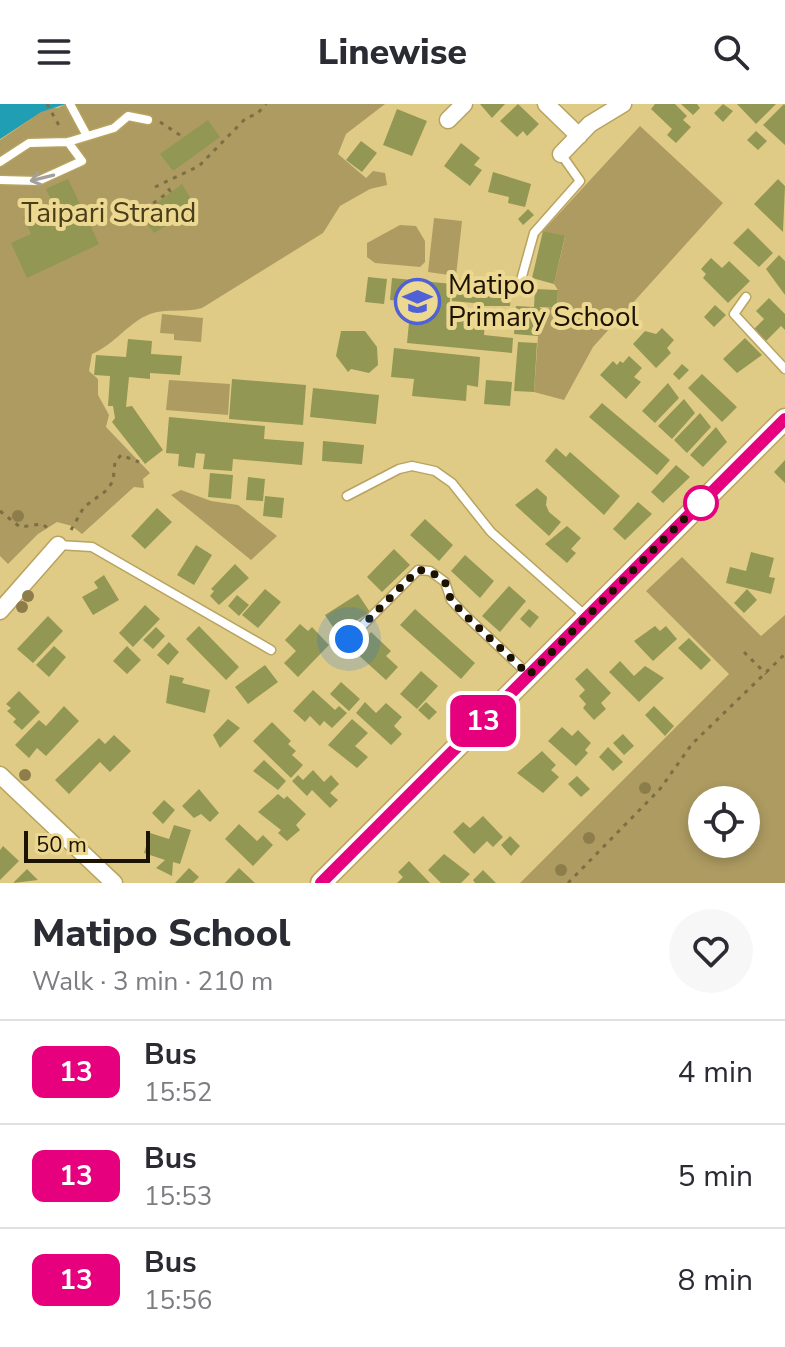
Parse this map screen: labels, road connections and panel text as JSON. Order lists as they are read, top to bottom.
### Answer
{
  "parks": ["Taipari Strand"],
  "places": {
    "school or university": ["Matipo Primary School"]
  },
  "lines": ["bus line 13"],
  "scale_bar": "50 m",
  "page": {
    "header": "Linewise",
    "on_map": "13",
    "scale": "50 m",
    "heading": ["Matipo School", "Walk · 3 min · 210 m"],
    "list": [
      {
        "mark": "13",
        "name": "Bus",
        "note": "15:52",
        "value": "4 min"
      },
      {
        "mark": "13",
        "name": "Bus",
        "note": "15:53",
        "value": "5 min"
      },
      {
        "mark": "13",
        "name": "Bus",
        "note": "15:56",
        "value": "8 min"
      }
    ]
  }
}
